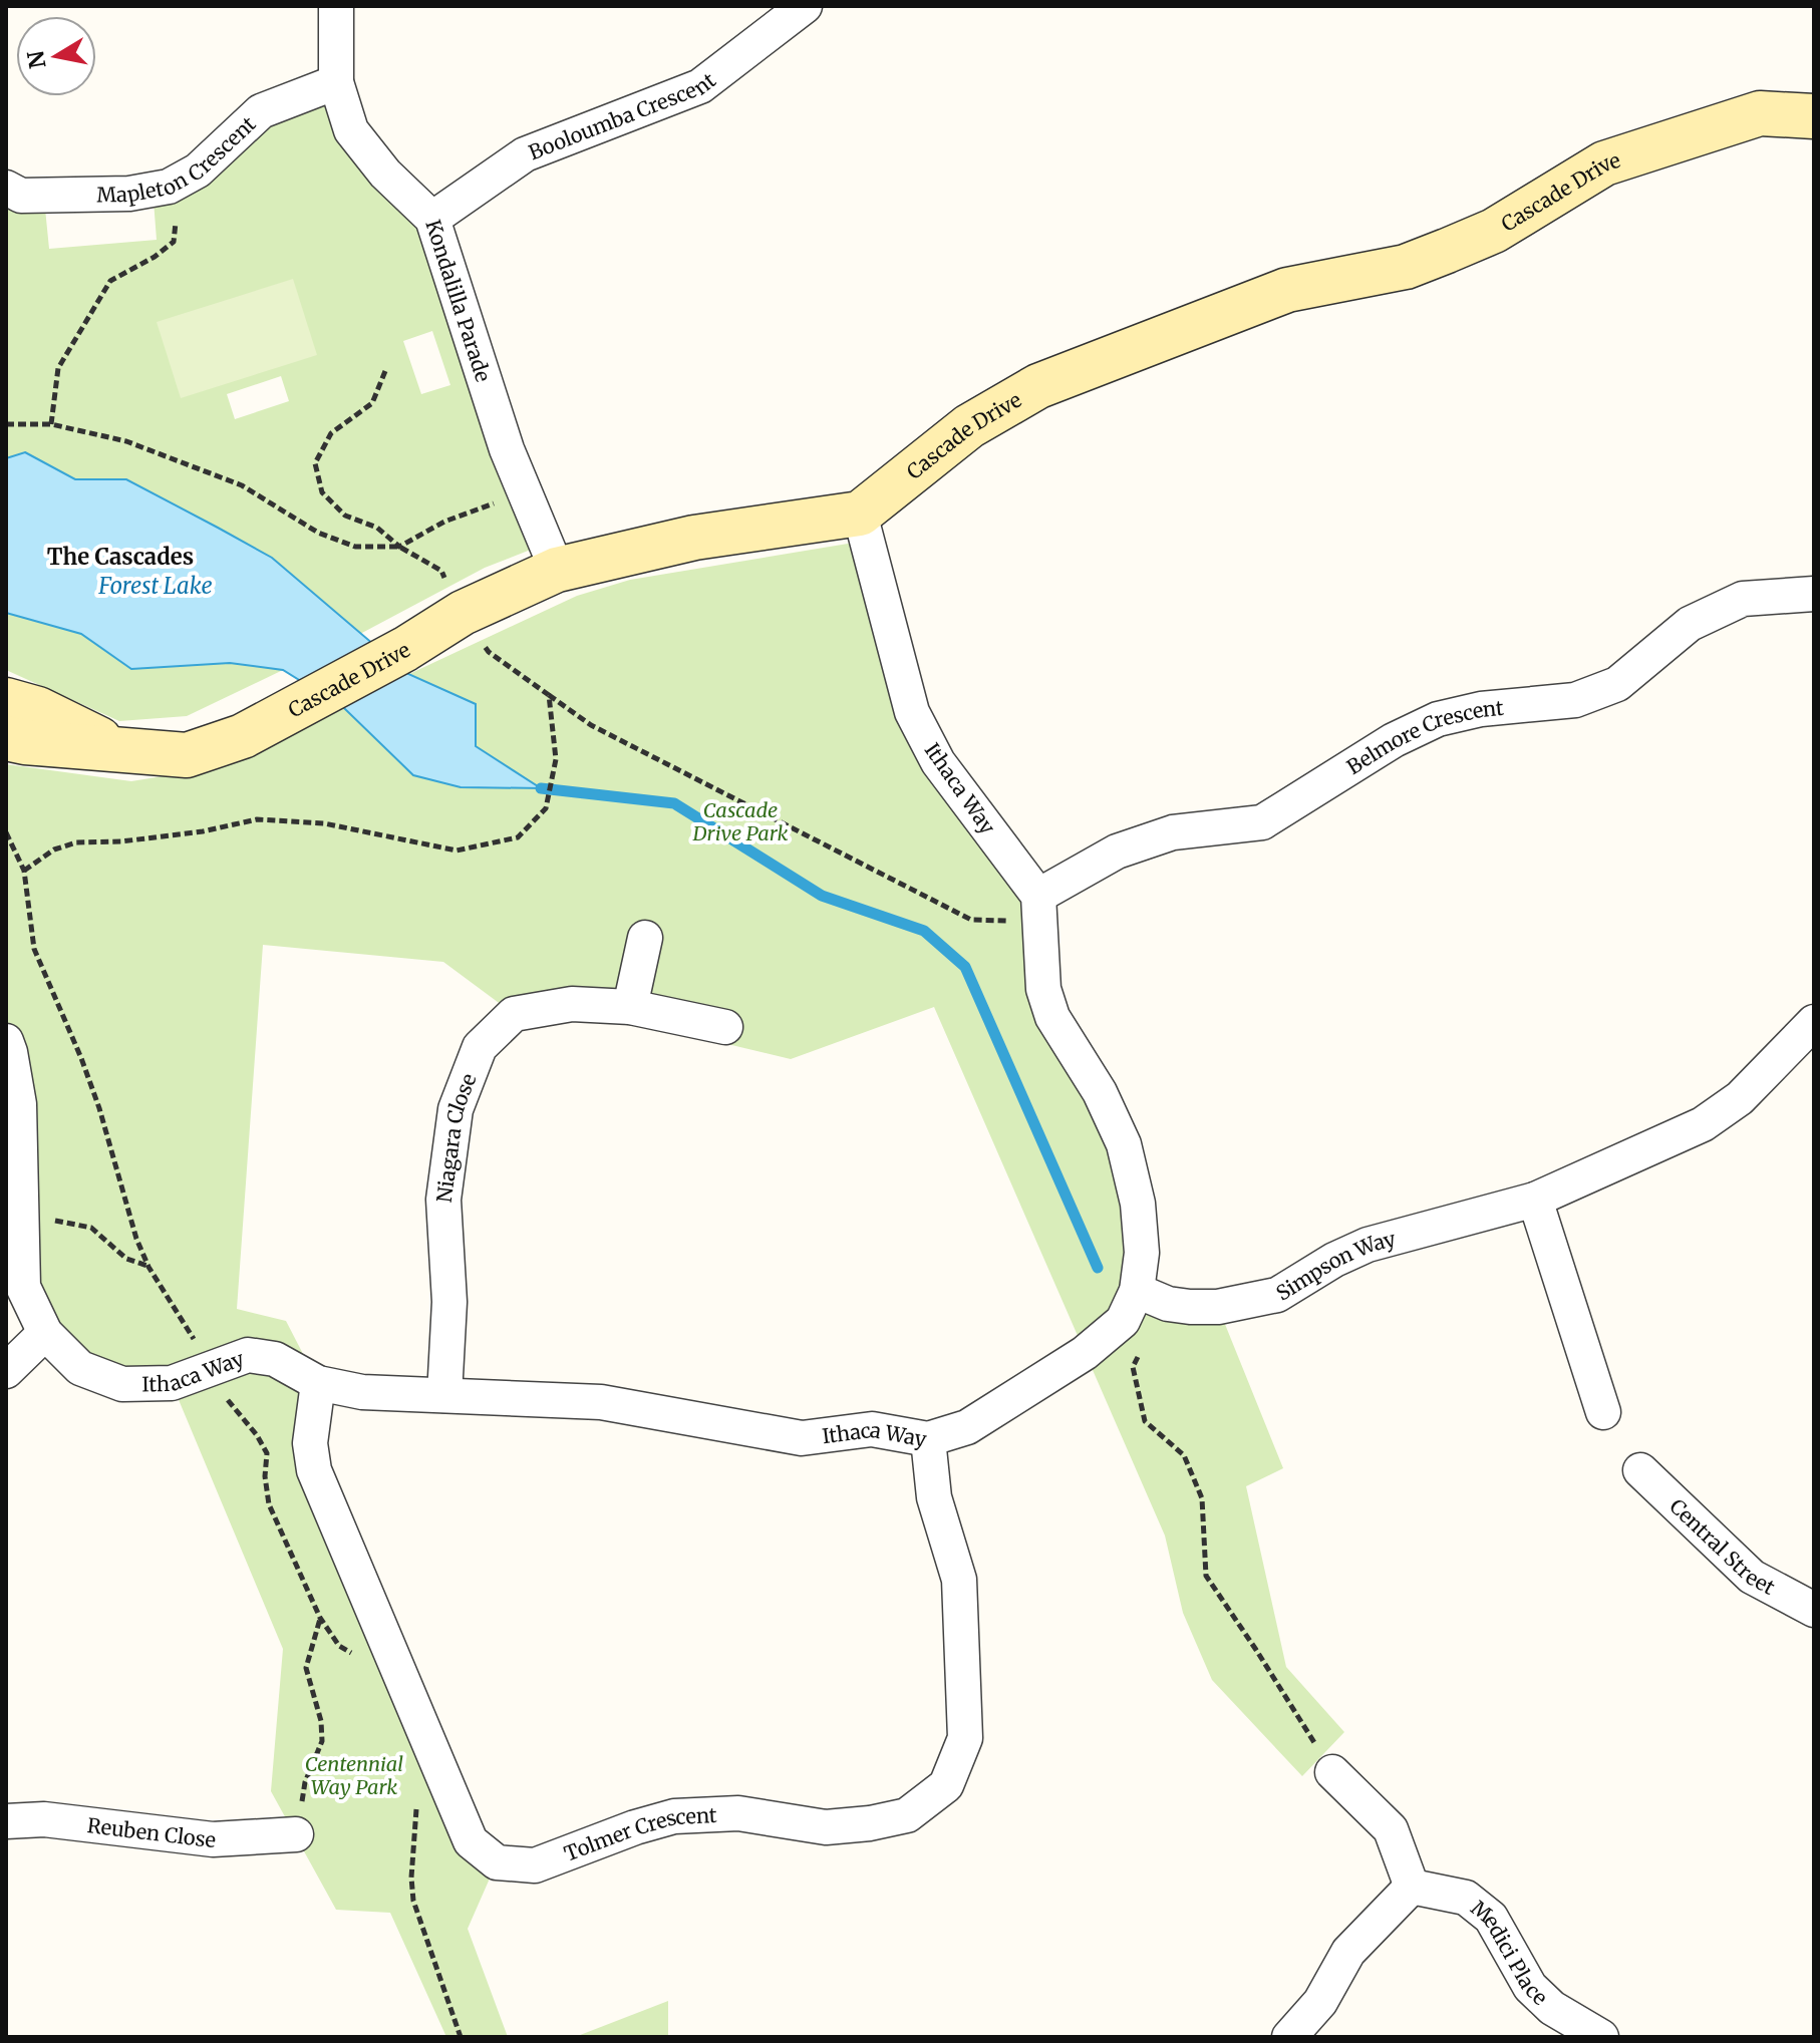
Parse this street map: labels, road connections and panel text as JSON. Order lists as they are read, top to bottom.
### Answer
{
  "streets": {
    "street": [
      "Booloumba Crescent",
      "Mapleton Crescent",
      "Cascade Drive",
      "Kondalilla Parade",
      "Belmore Crescent",
      "Ithaca Way",
      "Niagara Close",
      "Simpson Way",
      "Central Street",
      "Reuben Close",
      "Tolmer Crescent",
      "Medici Place"
    ]
  },
  "crossings": [
    ["Booloumba Crescent", "Kondalilla Parade"],
    ["Mapleton Crescent", "Kondalilla Parade"],
    ["Cascade Drive", "Kondalilla Parade"],
    ["Cascade Drive", "Ithaca Way"],
    ["Belmore Crescent", "Ithaca Way"],
    ["Ithaca Way", "Niagara Close"],
    ["Ithaca Way", "Simpson Way"],
    ["Ithaca Way", "Tolmer Crescent"]
  ],
  "districts": ["The Cascades"],
  "water": ["Forest Lake"],
  "parks": ["Cascade Drive Park", "Centennial Way Park"],
  "north": "left"
}
